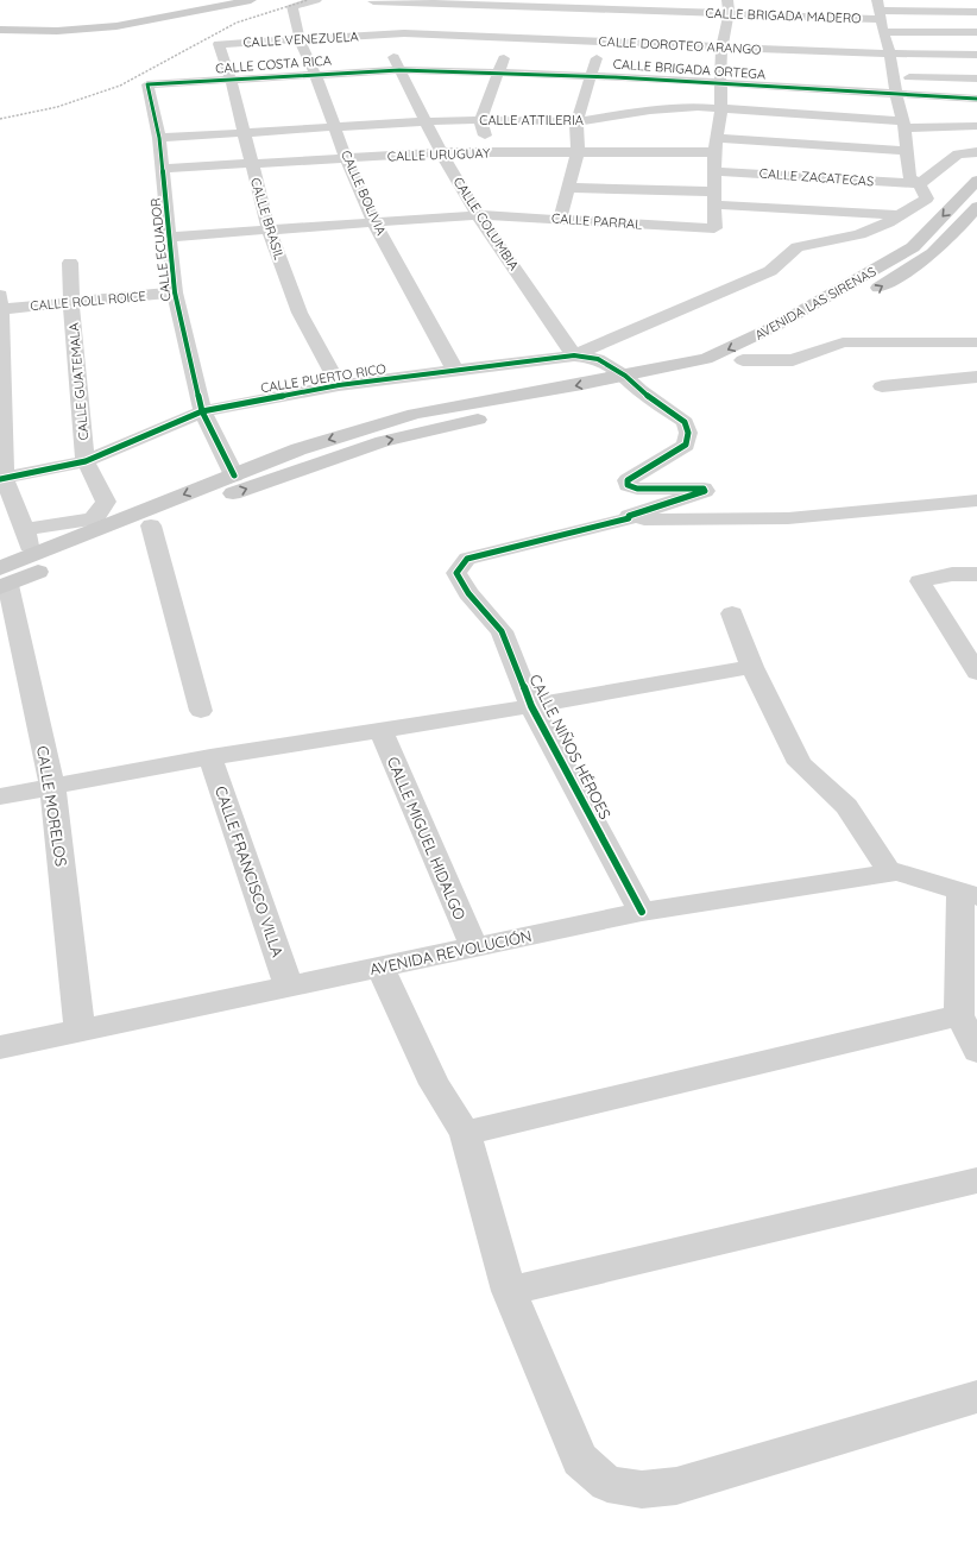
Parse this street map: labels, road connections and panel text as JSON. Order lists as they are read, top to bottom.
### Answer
{
  "streets": {
    "main road": ["AVENIDA LAS SIRENAS"],
    "street": [
      "CALLE BRIGADA MADERO",
      "CALLE VENEZUELA",
      "CALLE DOROTEO ARANGO",
      "CALLE COSTA RICA",
      "CALLE BRIGADA ORTEGA",
      "CALLE ATTILERIA",
      "CALLE URUGUAY",
      "CALLE ZACATECAS",
      "CALLE BOLIVIA",
      "CALLE BRASIL",
      "CALLE PARRAL",
      "CALLE COLUMBIA",
      "CALLE ECUADOR",
      "CALLE ROLL ROICE",
      "CALLE PUERTO RICO",
      "CALLE GUATEMALA",
      "CALLE NIÑOS HÉROES",
      "CALLE MORELOS",
      "CALLE MIGUEL HIDALGO",
      "CALLE FRANCISCO VILLA",
      "AVENIDA REVOLUCIÓN"
    ]
  },
  "crossings": [
    ["CALLE VENEZUELA", "CALLE DOROTEO ARANGO"],
    ["CALLE VENEZUELA", "CALLE BOLIVIA"],
    ["CALLE VENEZUELA", "CALLE BRASIL"],
    ["CALLE VENEZUELA", "CALLE COLUMBIA"],
    ["CALLE DOROTEO ARANGO", "CALLE COLUMBIA"],
    ["CALLE COSTA RICA", "CALLE BRIGADA ORTEGA"],
    ["CALLE COSTA RICA", "CALLE BOLIVIA"],
    ["CALLE COSTA RICA", "CALLE BRASIL"],
    ["CALLE COSTA RICA", "CALLE COLUMBIA"],
    ["CALLE COSTA RICA", "CALLE ECUADOR"],
    ["CALLE BRIGADA ORTEGA", "CALLE COLUMBIA"],
    ["CALLE ATTILERIA", "CALLE BOLIVIA"],
    ["CALLE ATTILERIA", "CALLE BRASIL"],
    ["CALLE ATTILERIA", "CALLE COLUMBIA"],
    ["CALLE ATTILERIA", "CALLE ECUADOR"],
    ["CALLE URUGUAY", "CALLE BOLIVIA"],
    ["CALLE URUGUAY", "CALLE BRASIL"],
    ["CALLE URUGUAY", "CALLE COLUMBIA"],
    ["CALLE URUGUAY", "CALLE ECUADOR"],
    ["CALLE BOLIVIA", "CALLE PARRAL"],
    ["CALLE BOLIVIA", "CALLE PUERTO RICO"],
    ["CALLE BRASIL", "CALLE PARRAL"],
    ["CALLE BRASIL", "CALLE PUERTO RICO"],
    ["CALLE PARRAL", "CALLE COLUMBIA"],
    ["CALLE PARRAL", "CALLE ECUADOR"],
    ["CALLE COLUMBIA", "CALLE PUERTO RICO"],
    ["CALLE ECUADOR", "CALLE ROLL ROICE"],
    ["CALLE ECUADOR", "AVENIDA LAS SIRENAS"],
    ["CALLE ECUADOR", "CALLE PUERTO RICO"],
    ["CALLE ROLL ROICE", "CALLE GUATEMALA"],
    ["AVENIDA LAS SIRENAS", "CALLE MORELOS"],
    ["CALLE PUERTO RICO", "CALLE GUATEMALA"],
    ["CALLE NIÑOS HÉROES", "AVENIDA REVOLUCIÓN"],
    ["CALLE MORELOS", "AVENIDA REVOLUCIÓN"],
    ["CALLE MIGUEL HIDALGO", "AVENIDA REVOLUCIÓN"],
    ["CALLE FRANCISCO VILLA", "AVENIDA REVOLUCIÓN"]
  ]
}
